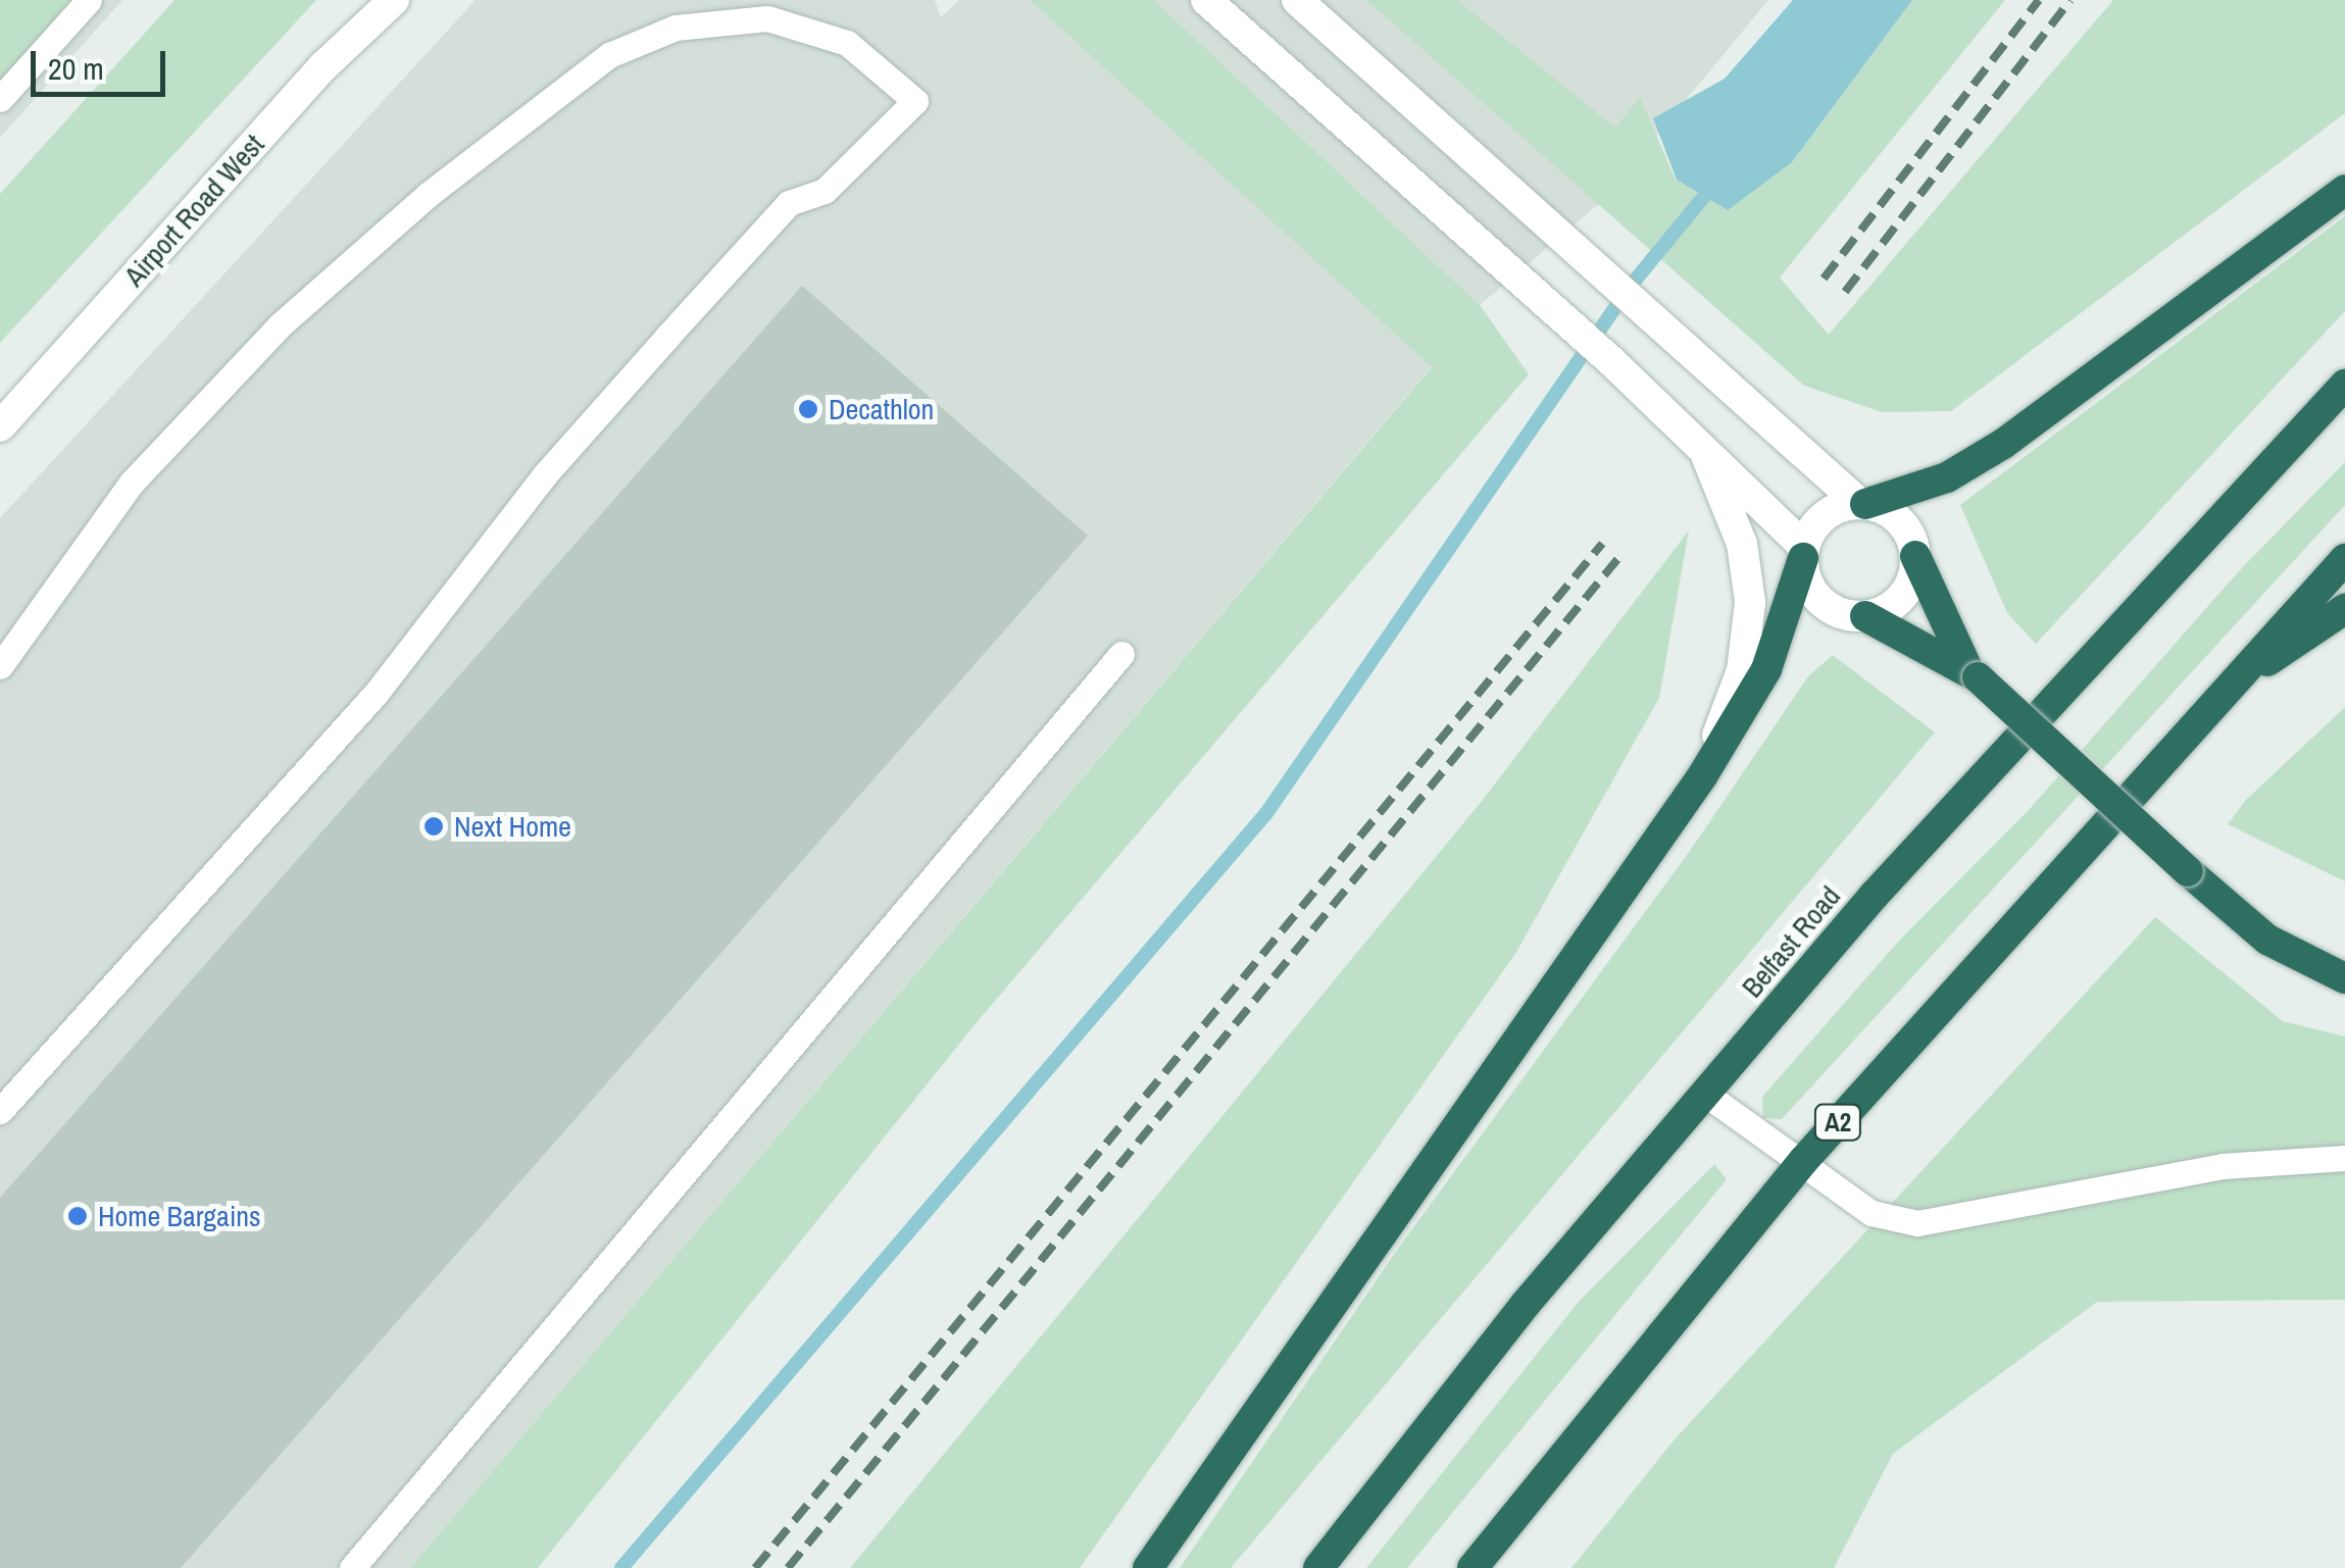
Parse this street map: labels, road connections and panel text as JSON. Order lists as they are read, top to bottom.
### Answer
{
  "streets": {
    "highway": ["Belfast Road", "A2"],
    "street": ["Airport Road West"]
  },
  "places": ["Decathlon", "Next Home", "Home Bargains"],
  "scale_bar": "20 m"
}
